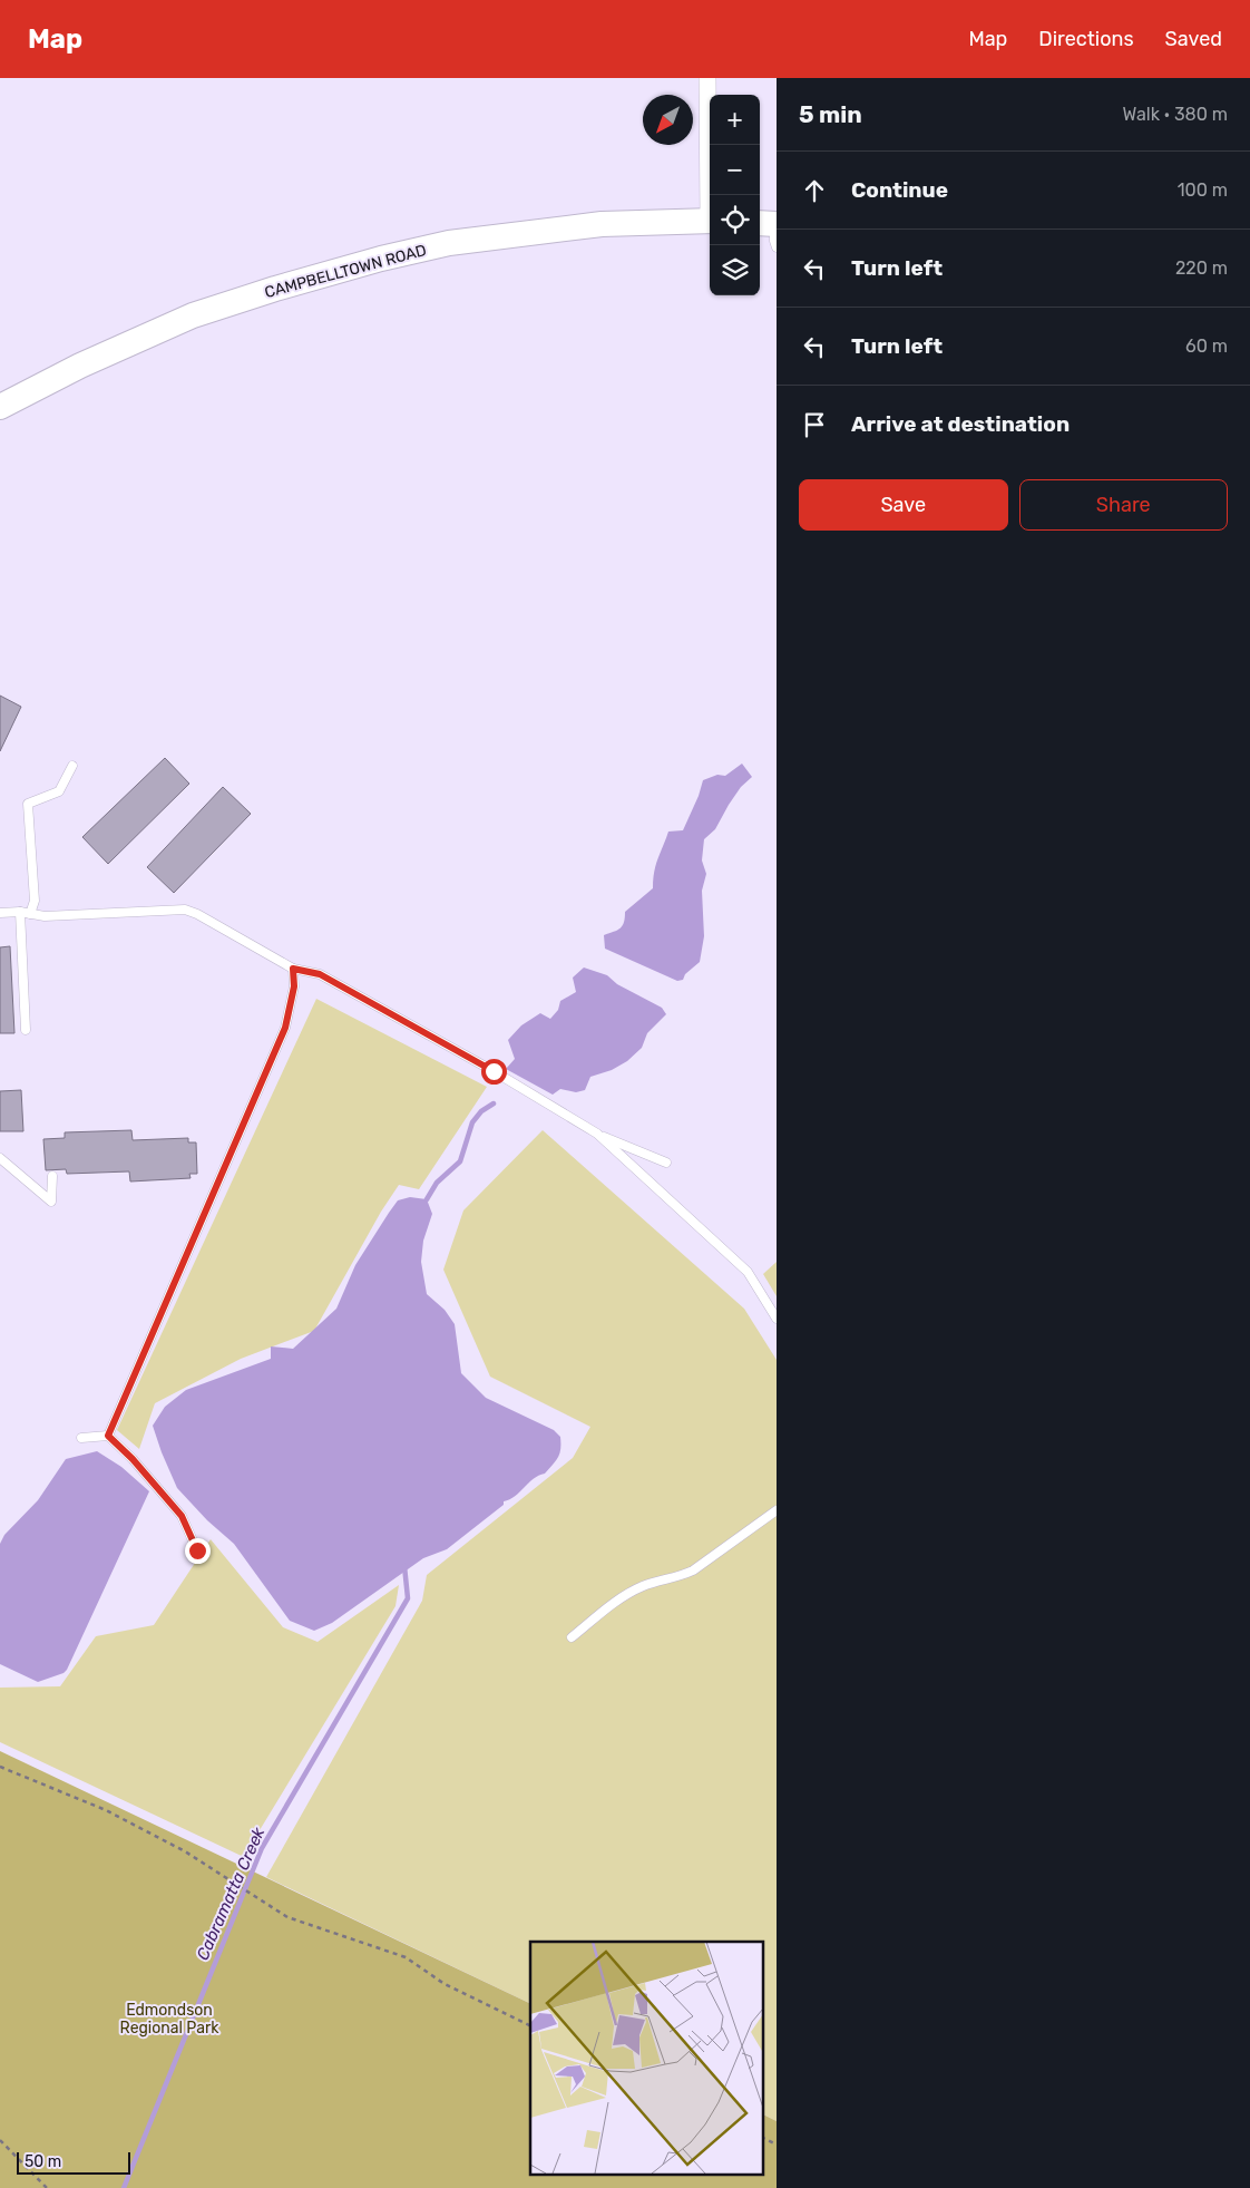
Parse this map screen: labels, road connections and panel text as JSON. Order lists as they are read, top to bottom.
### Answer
{
  "streets": {
    "main road": ["CAMPBELLTOWN ROAD"]
  },
  "water": ["Cabramatta Creek"],
  "parks": ["Edmondson Regional Park"],
  "scale_bar": "50 m",
  "north": "bottom left",
  "page": {
    "header": "Map",
    "nav": ["Map", "Directions", "Saved"],
    "heading": ["5 min", "Walk · 380 m"],
    "map_buttons": ["+", "−"],
    "list": [
      ["Continue", "100 m"],
      ["Turn left", "220 m"],
      ["Turn left", "60 m"],
      "Arrive at destination"
    ],
    "buttons": ["Save", "Share"],
    "scale": "50 m"
  }
}
